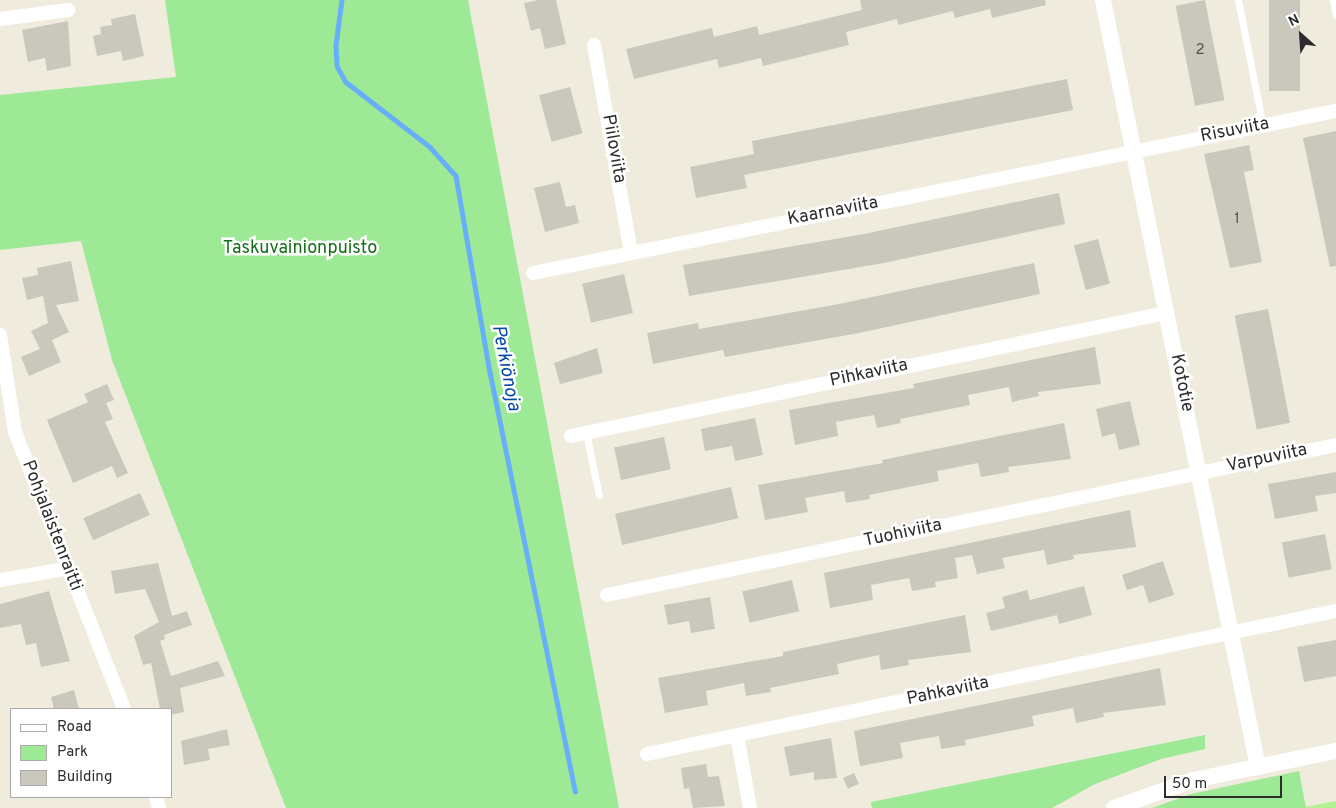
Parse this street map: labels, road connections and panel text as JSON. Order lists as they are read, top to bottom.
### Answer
{
  "streets": {
    "street": [
      "Risuviita",
      "Piiloviita",
      "Kaarnaviita",
      "Pihkaviita",
      "Kototie",
      "Varpuviita",
      "Pohjalaistenraitti",
      "Tuohiviita",
      "Pahkaviita"
    ]
  },
  "crossings": [
    ["Risuviita", "Kaarnaviita"],
    ["Risuviita", "Kototie"],
    ["Piiloviita", "Kaarnaviita"],
    ["Kaarnaviita", "Kototie"],
    ["Pihkaviita", "Kototie"],
    ["Kototie", "Varpuviita"],
    ["Kototie", "Tuohiviita"],
    ["Kototie", "Pahkaviita"],
    ["Varpuviita", "Tuohiviita"]
  ],
  "water": ["Perkiönoja"],
  "parks": ["Taskuvainionpuisto"],
  "house_numbers": ["2", "1"],
  "legend": ["Road", "Park", "Building"],
  "scale_bar": "50 m",
  "north": "top left"
}
